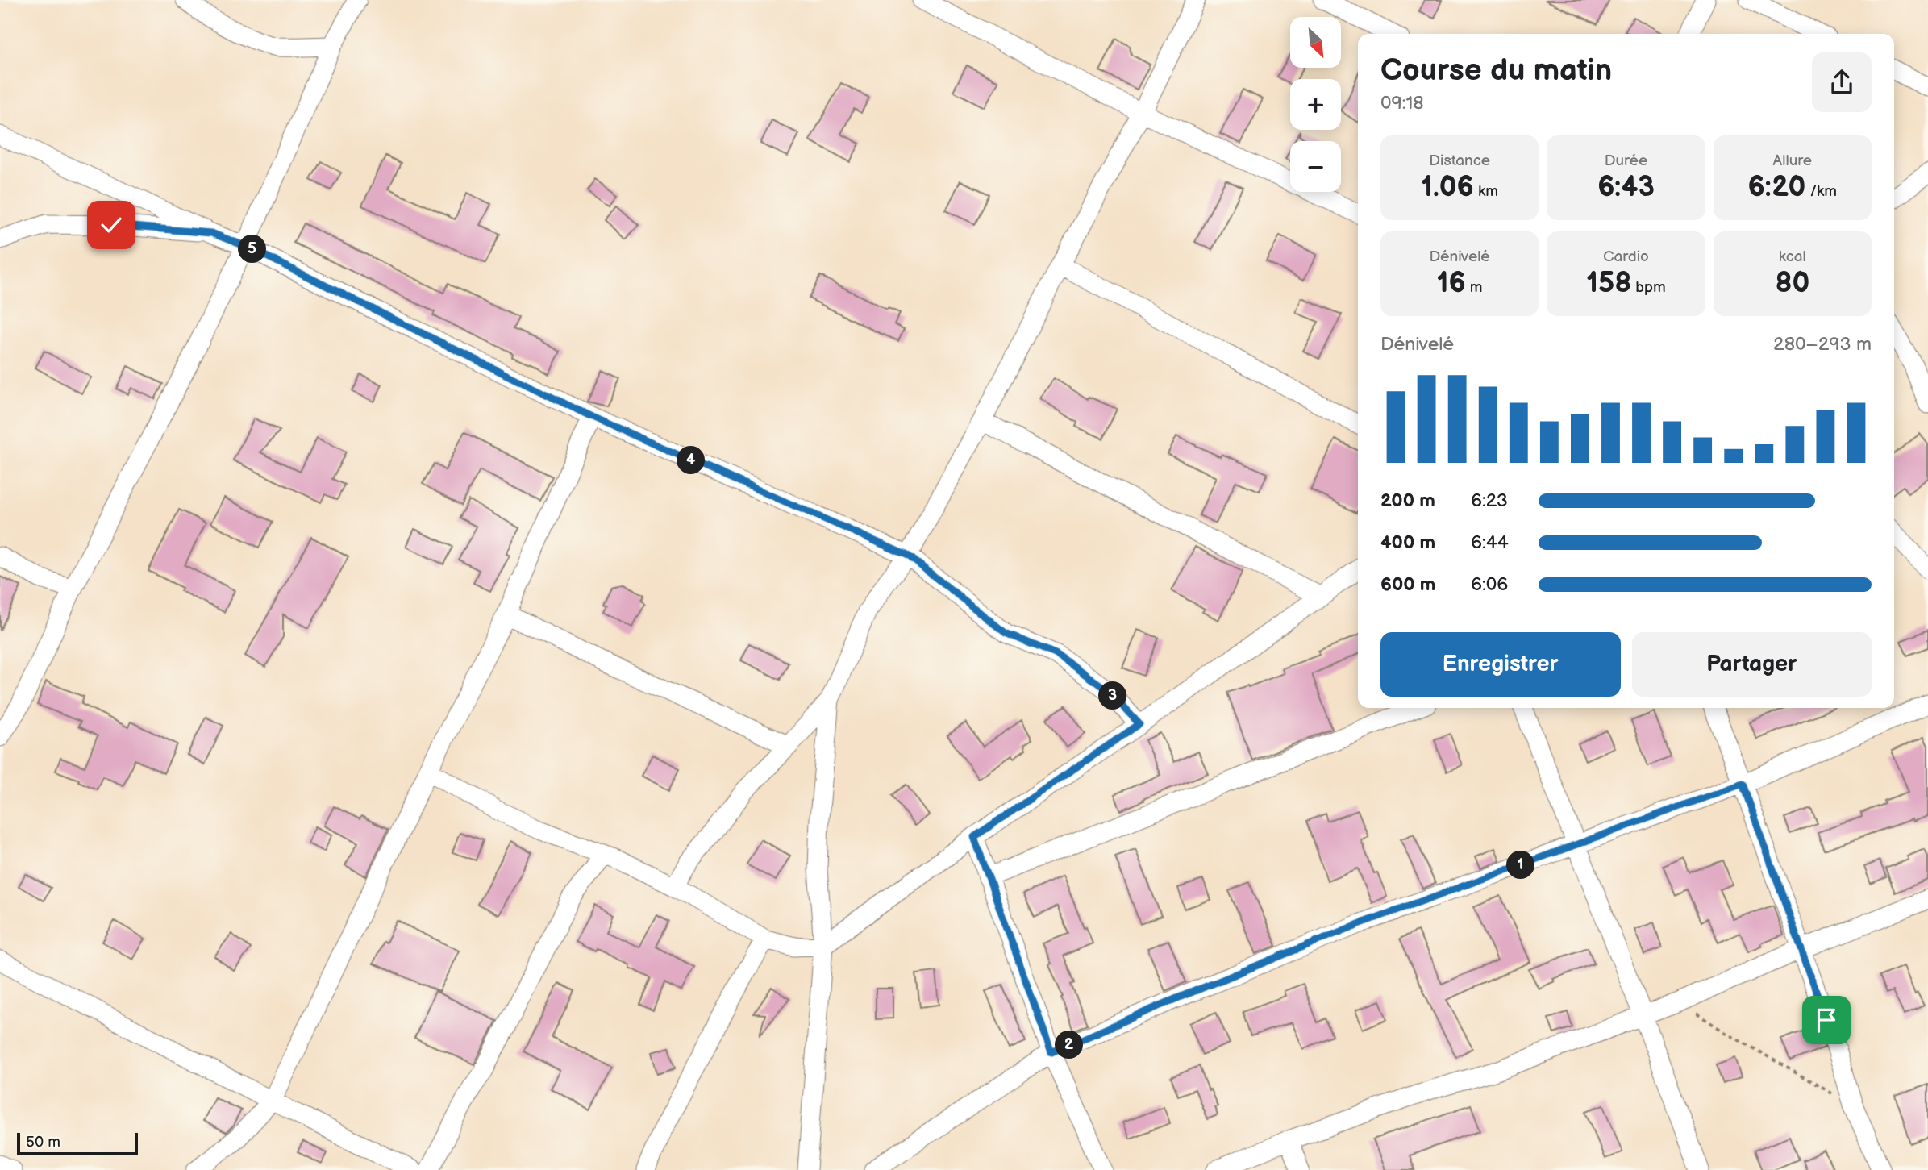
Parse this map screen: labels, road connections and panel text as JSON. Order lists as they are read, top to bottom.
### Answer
{
  "scale_bar": "50 m",
  "north": "bottom right",
  "page": {
    "map_buttons": ["+", "−"],
    "heading": ["Course du matin", "09:18"],
    "stats": [
      ["Distance", "1.06 km"],
      ["Durée", "6:43"],
      ["Allure", "6:20 /km"],
      ["Dénivelé", "16 m"],
      ["Cardio", "158 bpm"],
      ["kcal", "80"]
    ],
    "pins": [
      "5",
      "4",
      "3",
      "1",
      "2"
    ],
    "chart": ["Dénivelé", "280–293 m"],
    "list": [
      {
        "name": "200 m",
        "note": "6:23"
      },
      {
        "name": "400 m",
        "note": "6:44"
      },
      {
        "name": "600 m",
        "note": "6:06"
      }
    ],
    "buttons": ["Enregistrer", "Partager"],
    "scale": "50 m"
  }
}
